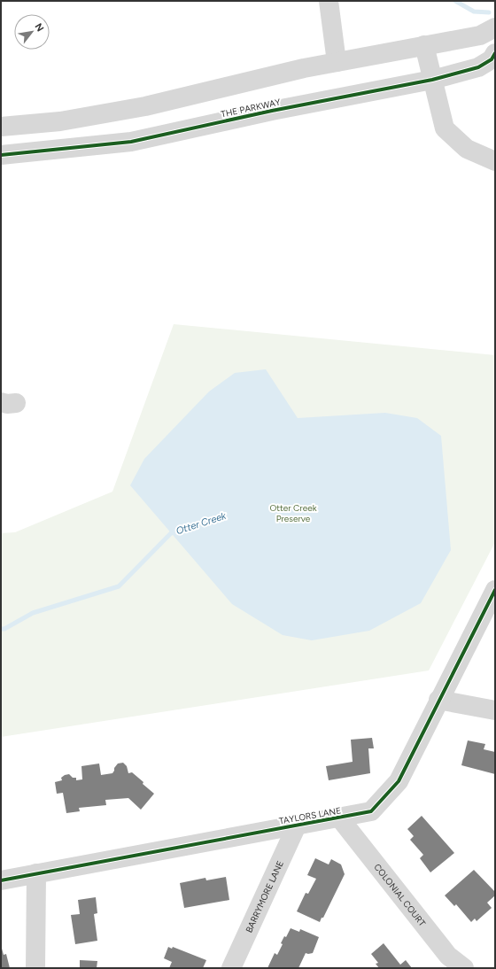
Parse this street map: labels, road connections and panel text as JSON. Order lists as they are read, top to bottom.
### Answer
{
  "streets": {
    "street": [
      "THE PARKWAY",
      "TAYLORS LANE",
      "COLONIAL COURT",
      "BARRYMORE LANE"
    ]
  },
  "crossings": [
    ["TAYLORS LANE", "COLONIAL COURT"],
    ["TAYLORS LANE", "BARRYMORE LANE"]
  ],
  "water": ["Otter Creek"],
  "parks": ["Otter Creek Preserve"],
  "north": "top right"
}
